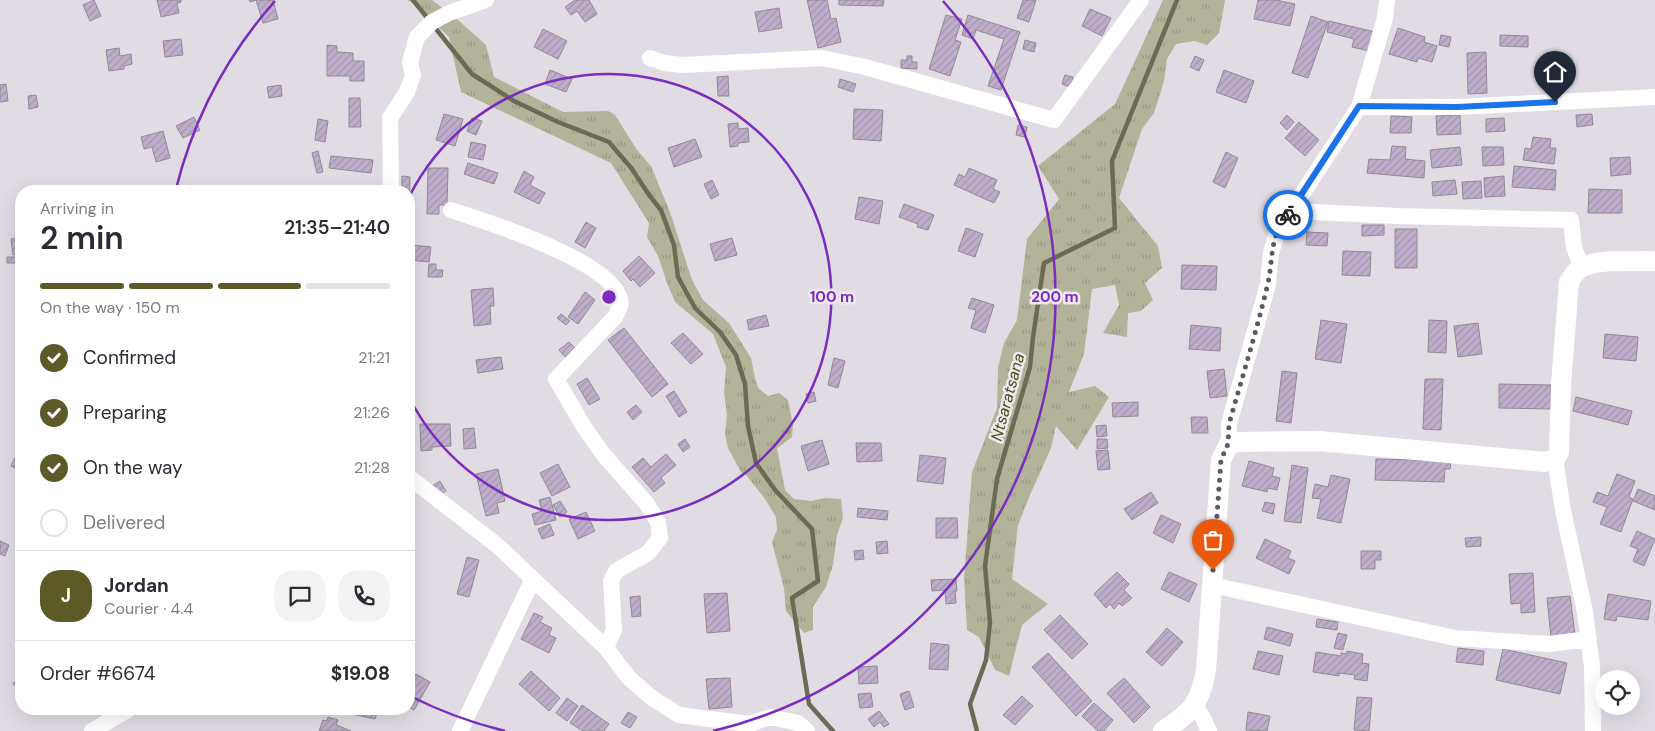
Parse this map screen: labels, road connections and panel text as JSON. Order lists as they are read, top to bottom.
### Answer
{
  "water": ["Ntsaratsana"],
  "page": {
    "heading": ["2 min", "Arriving in", "21:35–21:40"],
    "panel": [
      "Jordan",
      "Courier · 4.4",
      "Order #6674",
      "$19.08"
    ],
    "bar": "On the way · 150 m",
    "list": [
      ["Confirmed", "21:21"],
      ["Preparing", "21:26"],
      ["On the way", "21:28"],
      "Delivered"
    ],
    "round": "J"
  },
  "rings": ["100 m", "200 m"]
}
